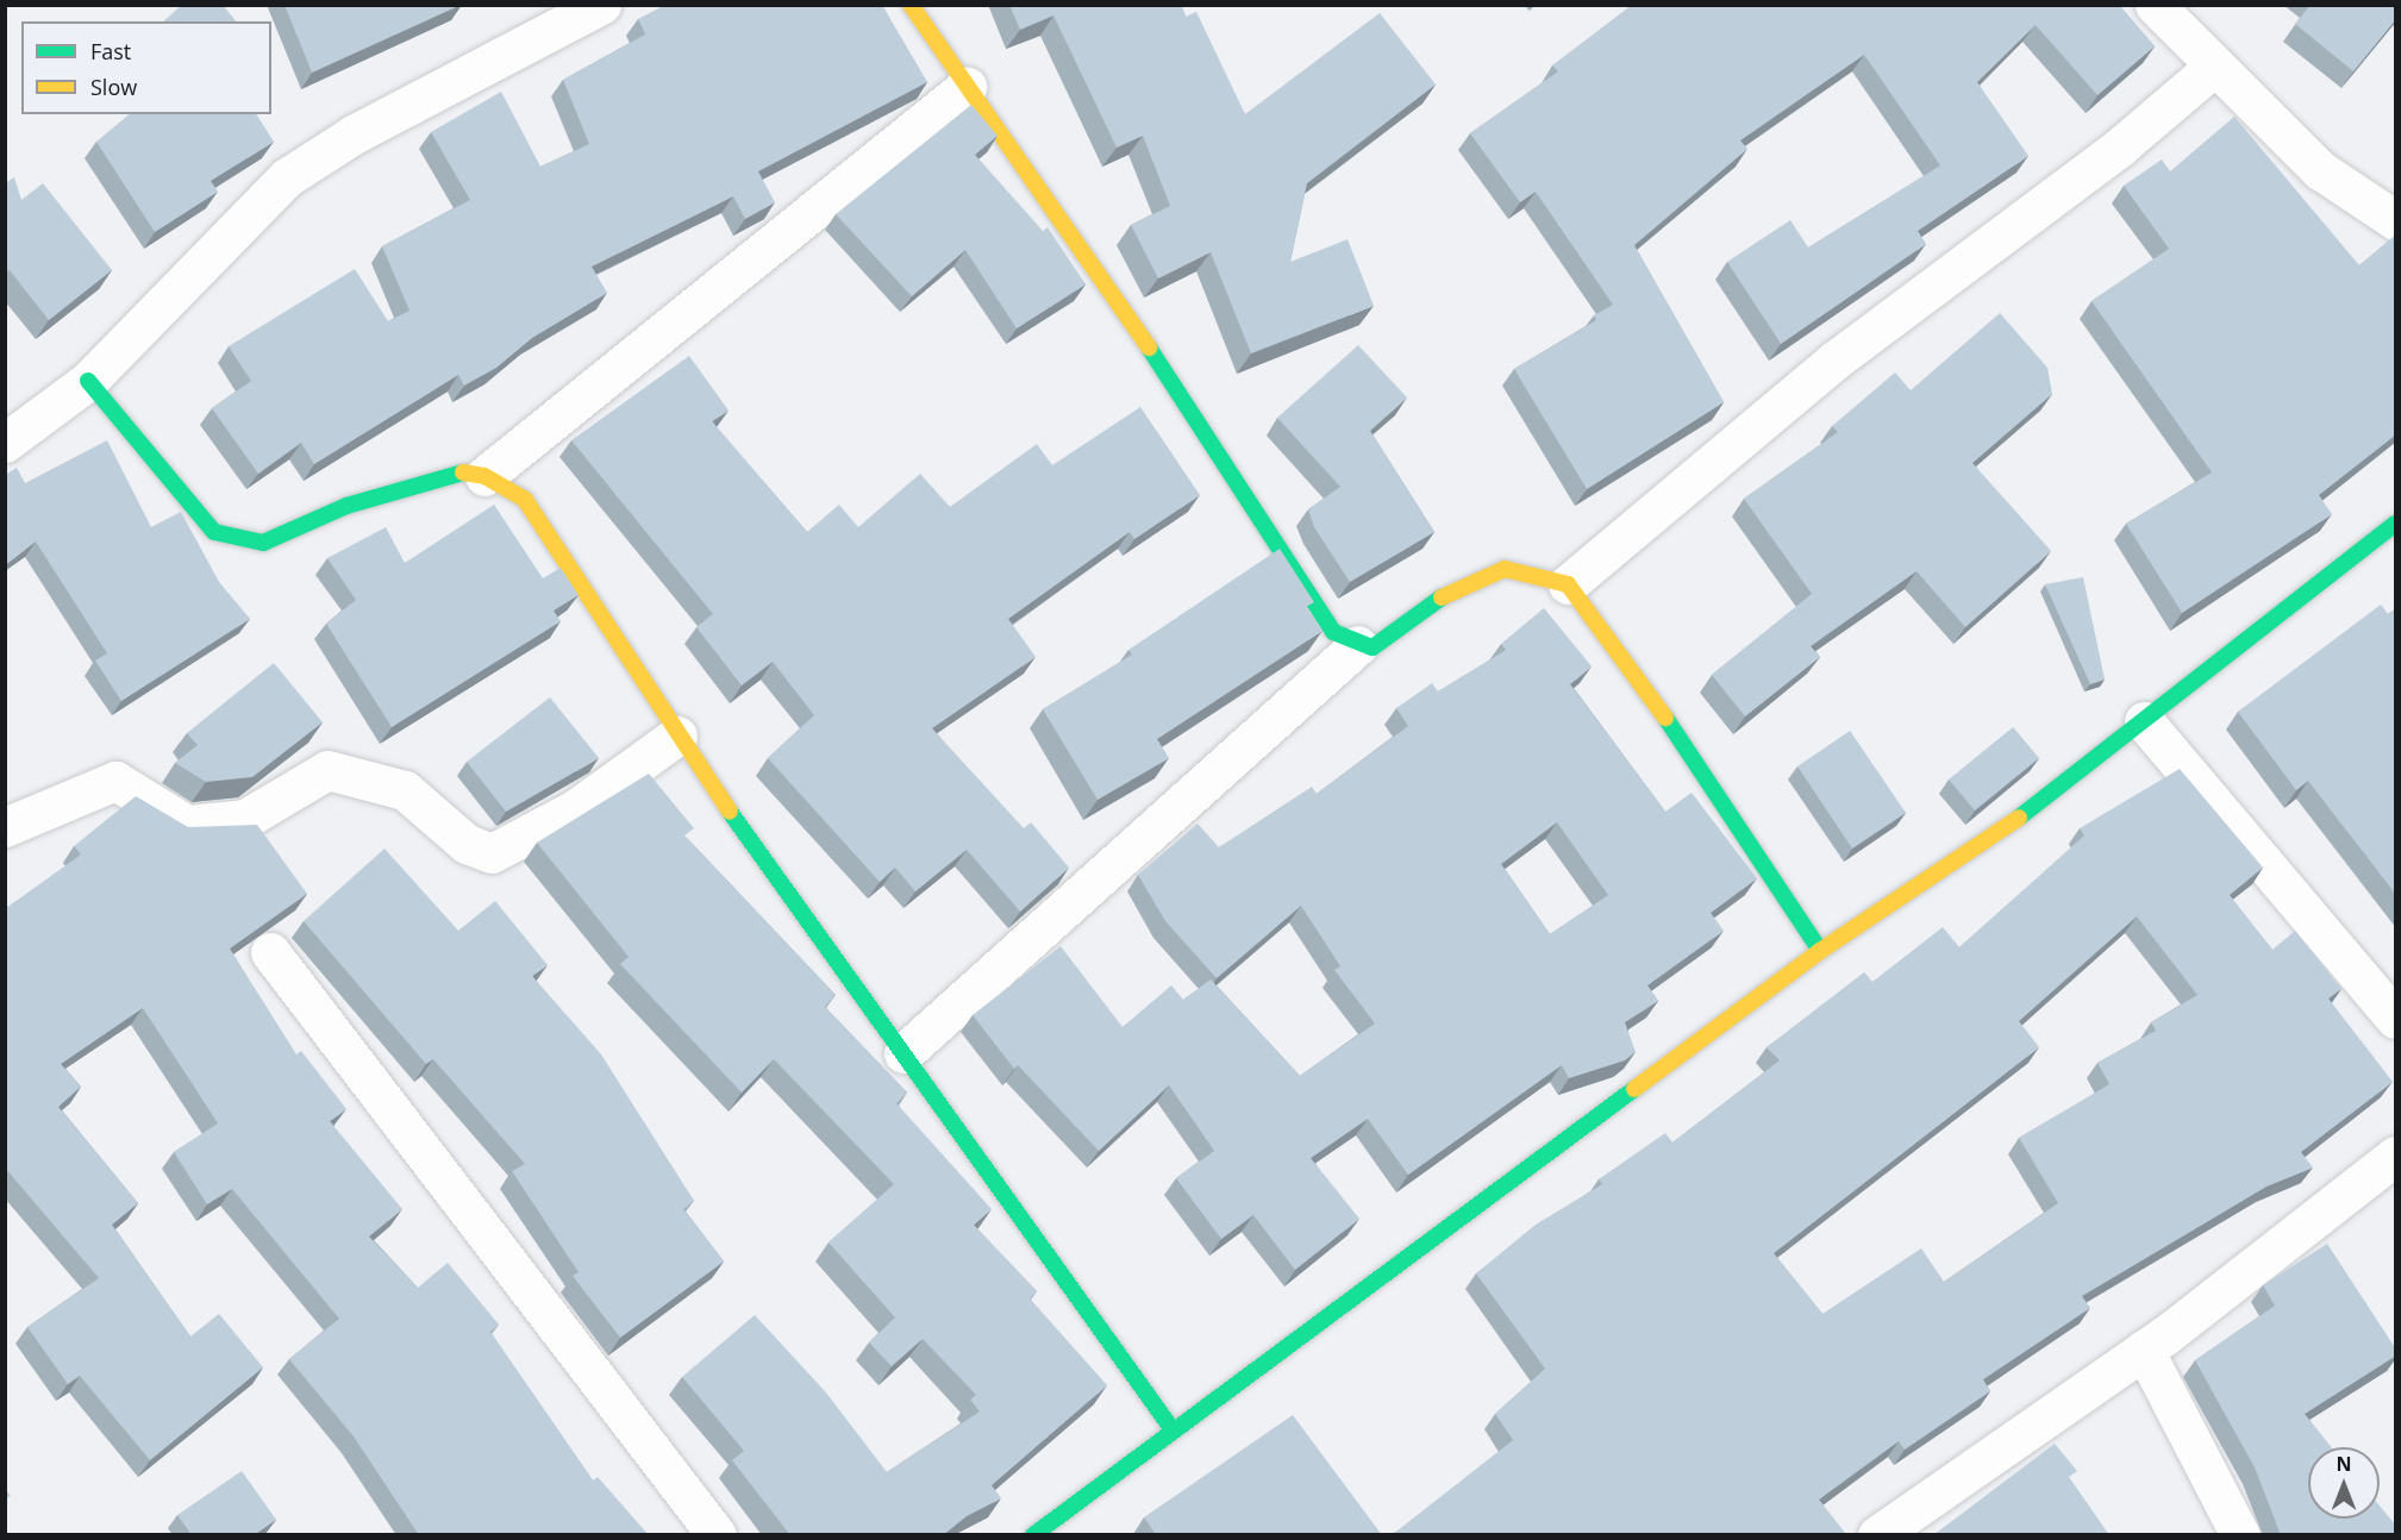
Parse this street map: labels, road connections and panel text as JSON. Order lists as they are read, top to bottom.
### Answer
{
  "legend": ["Fast", "Slow"],
  "north": "top"
}
